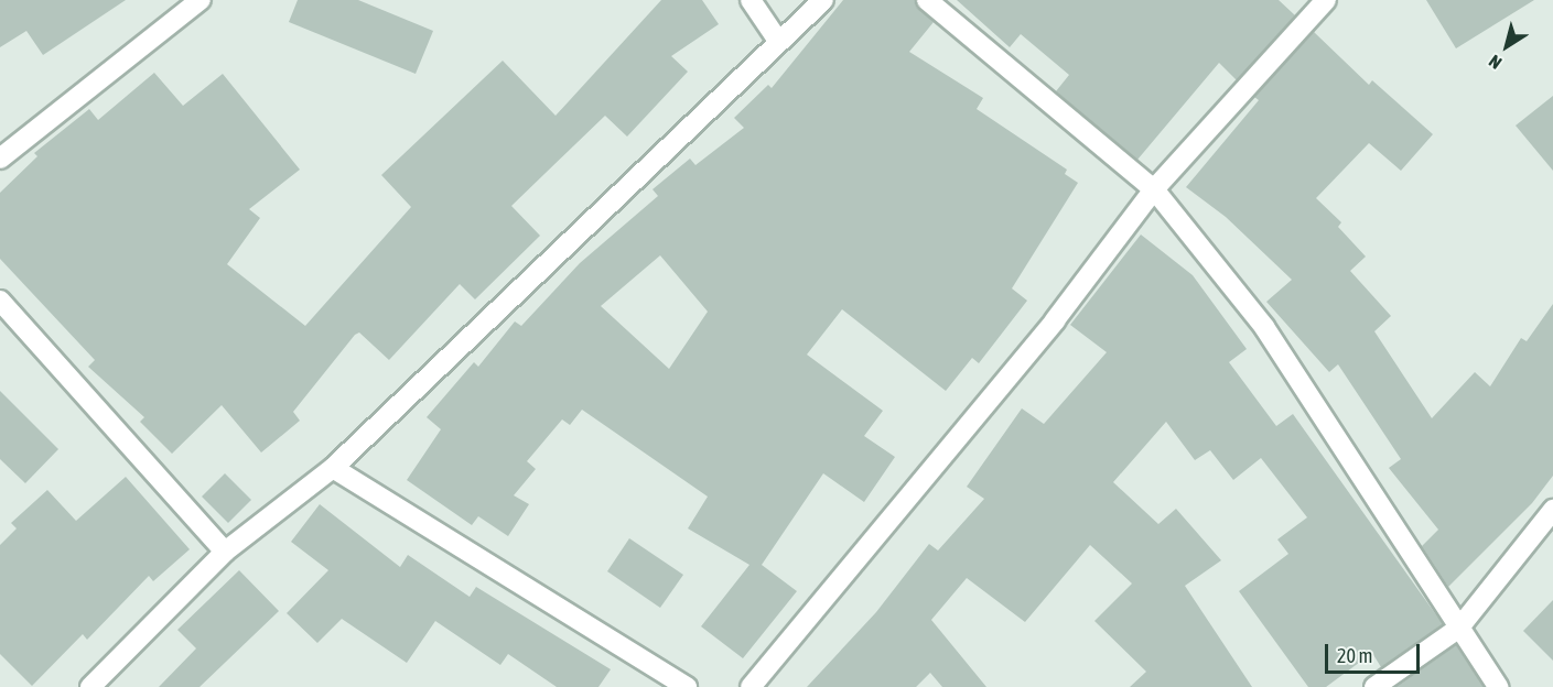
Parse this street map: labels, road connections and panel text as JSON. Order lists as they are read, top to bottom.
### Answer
{
  "scale_bar": "20 m",
  "north": "bottom left"
}
